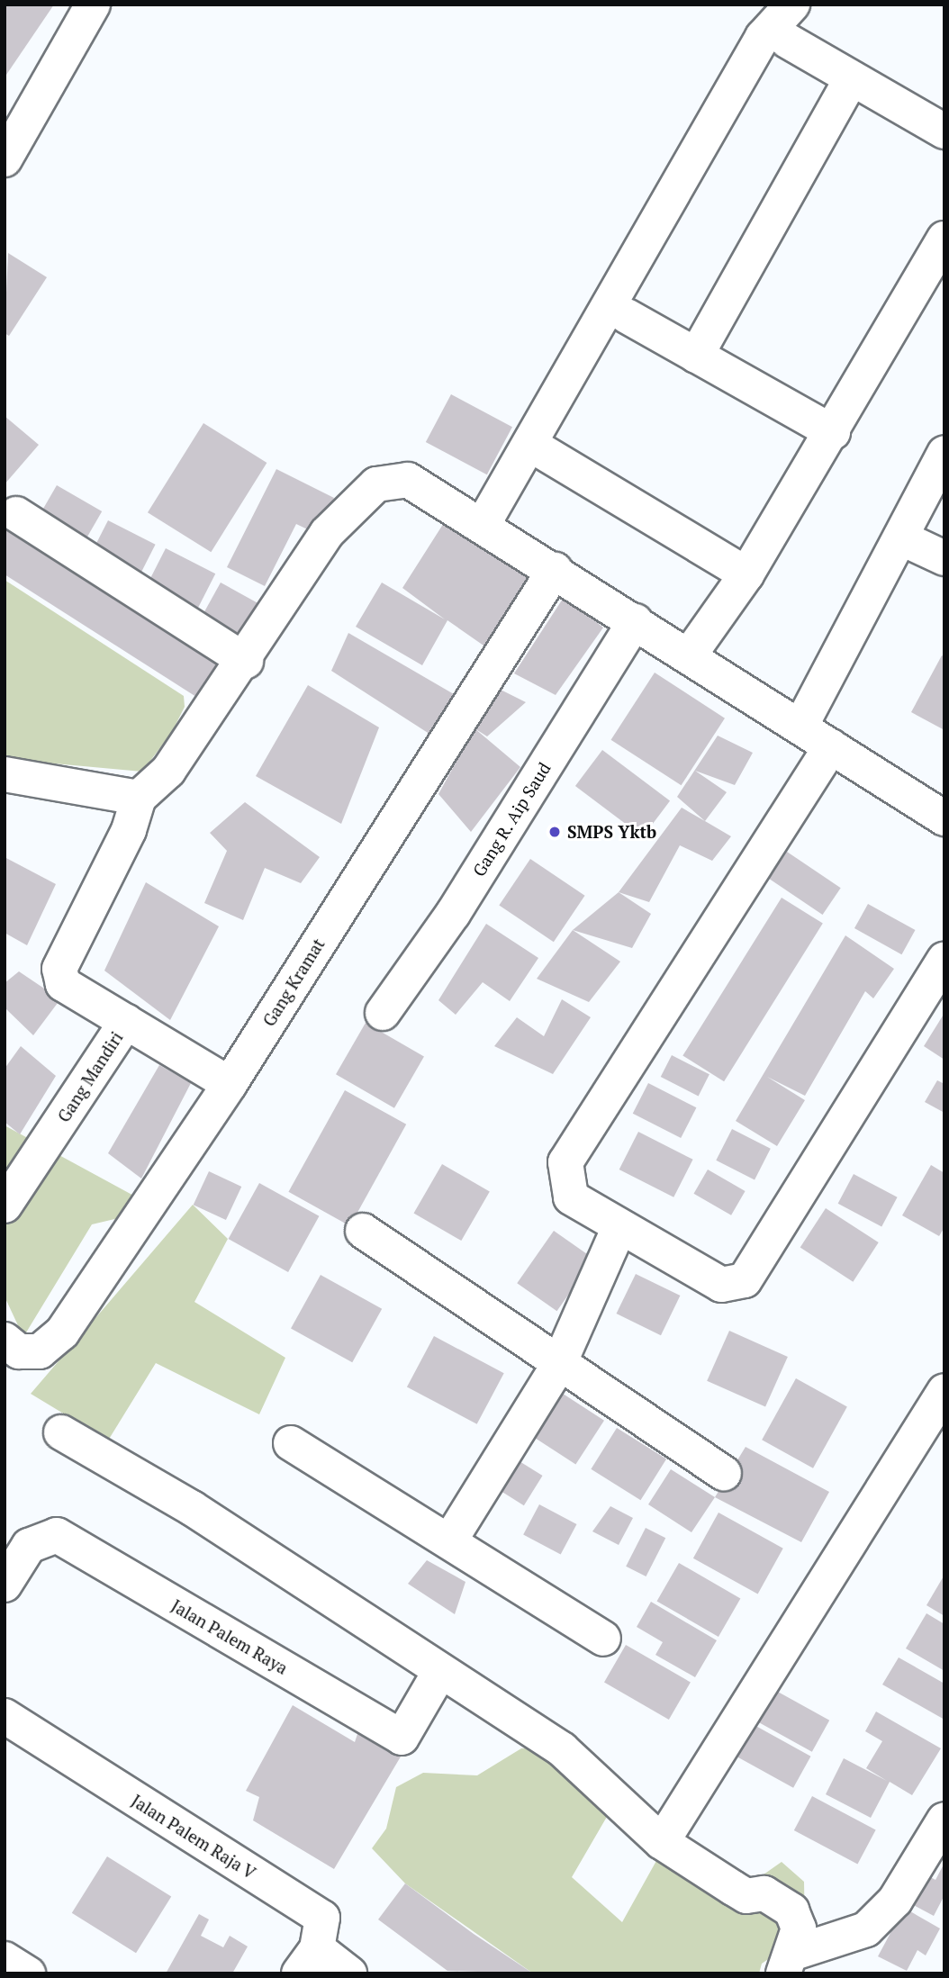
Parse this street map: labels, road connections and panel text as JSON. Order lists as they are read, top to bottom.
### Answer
{
  "streets": {
    "street": [
      "Gang R. Aip Saud",
      "Gang Kramat",
      "Gang Mandiri",
      "Jalan Palem Raya",
      "Jalan Palem Raja V"
    ]
  },
  "places": ["SMPS Yktb"]
}
